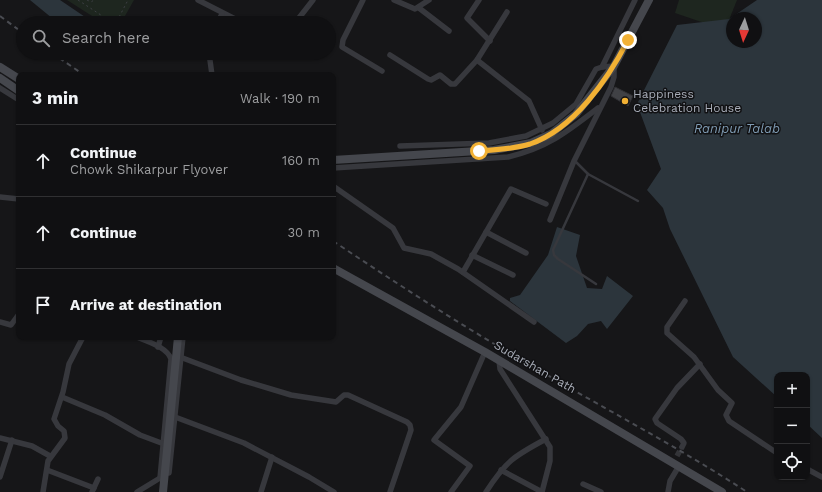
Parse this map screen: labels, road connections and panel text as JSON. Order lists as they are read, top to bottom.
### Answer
{
  "streets": {
    "main road": ["Sudarshan Path"]
  },
  "water": ["Ranipur Talab"],
  "places": ["Happiness Celebration House"],
  "north": "bottom",
  "page": {
    "search": "Search here",
    "heading": ["3 min", "Walk · 190 m"],
    "list": [
      ["Continue", "Chowk Shikarpur Flyover", "160 m"],
      ["Continue", "30 m"],
      "Arrive at destination"
    ],
    "map_buttons": ["+", "−"]
  }
}
